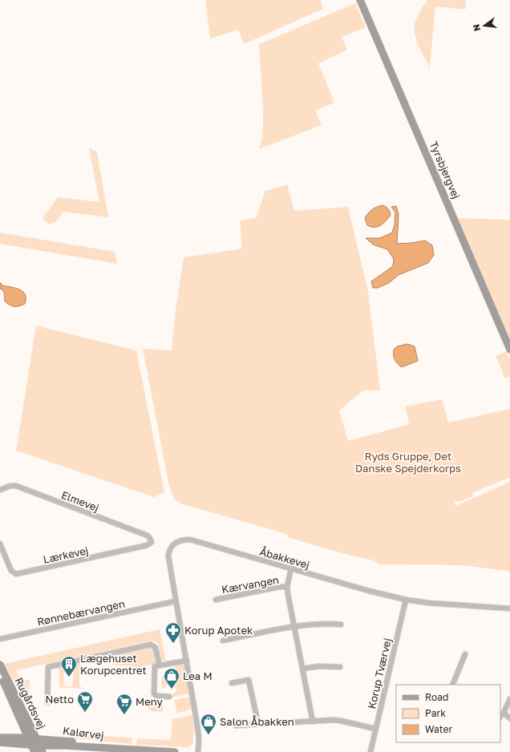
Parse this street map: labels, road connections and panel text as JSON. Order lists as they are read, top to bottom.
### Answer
{
  "streets": {
    "street": [
      "Tyrsbjergvej",
      "Elmevej",
      "Lærkevej",
      "Åbakkevej",
      "Kærvangen",
      "Rønnebærvangen",
      "Korup Tværvej",
      "Rugårdsvej",
      "Kalørvej"
    ]
  },
  "crossings": [
    ["Elmevej", "Lærkevej"],
    ["Åbakkevej", "Korup Tværvej"],
    ["Rugårdsvej", "Kalørvej"]
  ],
  "parks": ["Ryds Gruppe, Det Danske Spejderkorps"],
  "places": {
    "pharmacy": ["Korup Apotek"],
    "building": ["Lægehuset Korupcentret"],
    "shop": ["Lea M", "Salon Åbakken"],
    "supermarket": ["Netto", "Meny"]
  },
  "legend": ["Road", "Park", "Water"],
  "north": "left"
}
